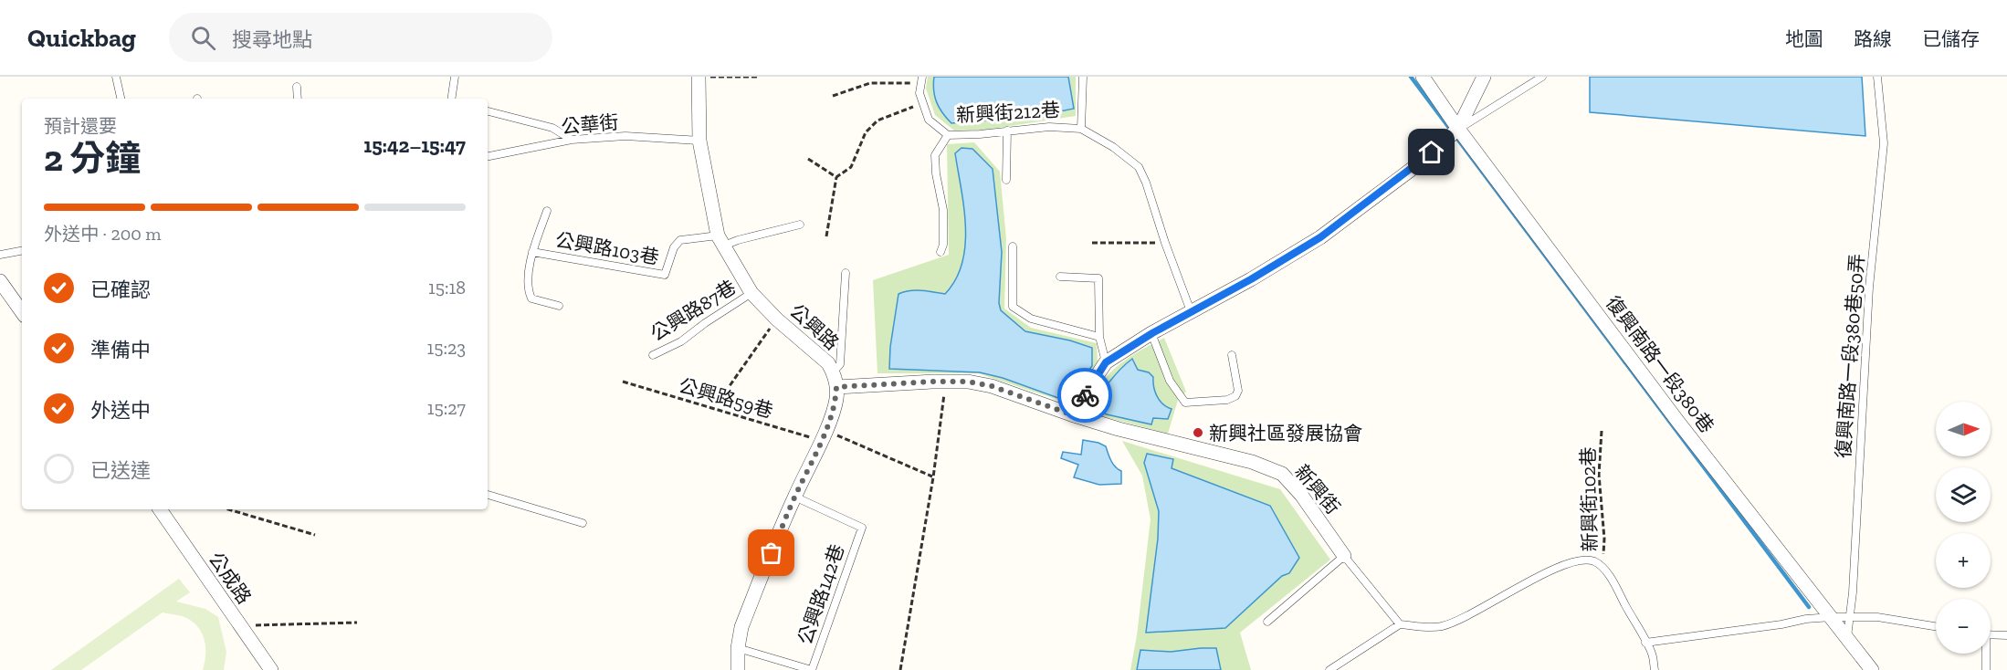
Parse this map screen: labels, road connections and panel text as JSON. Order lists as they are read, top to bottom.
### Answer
{
  "streets": {
    "street": [
      "公興路",
      "復興南路一段380巷",
      "新興街",
      "公成路"
    ],
    "lane": [
      "新興街212巷",
      "公華街",
      "公興路103巷",
      "公興路87巷",
      "復興南路一段380巷50弄",
      "公興路142巷"
    ],
    "path": ["公興路59巷", "新興街102巷"]
  },
  "crossings": [
    ["公華街", "公興路"],
    ["公興路103巷", "公興路"],
    ["公興路87巷", "公興路"],
    ["公興路", "公興路59巷"],
    ["公興路", "新興街"],
    ["公興路", "公興路142巷"],
    ["復興南路一段380巷50弄", "復興南路一段380巷"]
  ],
  "places": ["新興社區發展協會"],
  "north": "right",
  "page": {
    "header": "Quickbag",
    "search": "搜尋地點",
    "nav": ["地圖", "路線", "已儲存"],
    "heading": ["2 分鐘", "預計還要", "15:42–15:47"],
    "bar": "外送中 · 200 m",
    "list": [
      ["已確認", "15:18"],
      ["準備中", "15:23"],
      ["外送中", "15:27"],
      "已送達"
    ],
    "map_buttons": ["+", "−"]
  }
}
